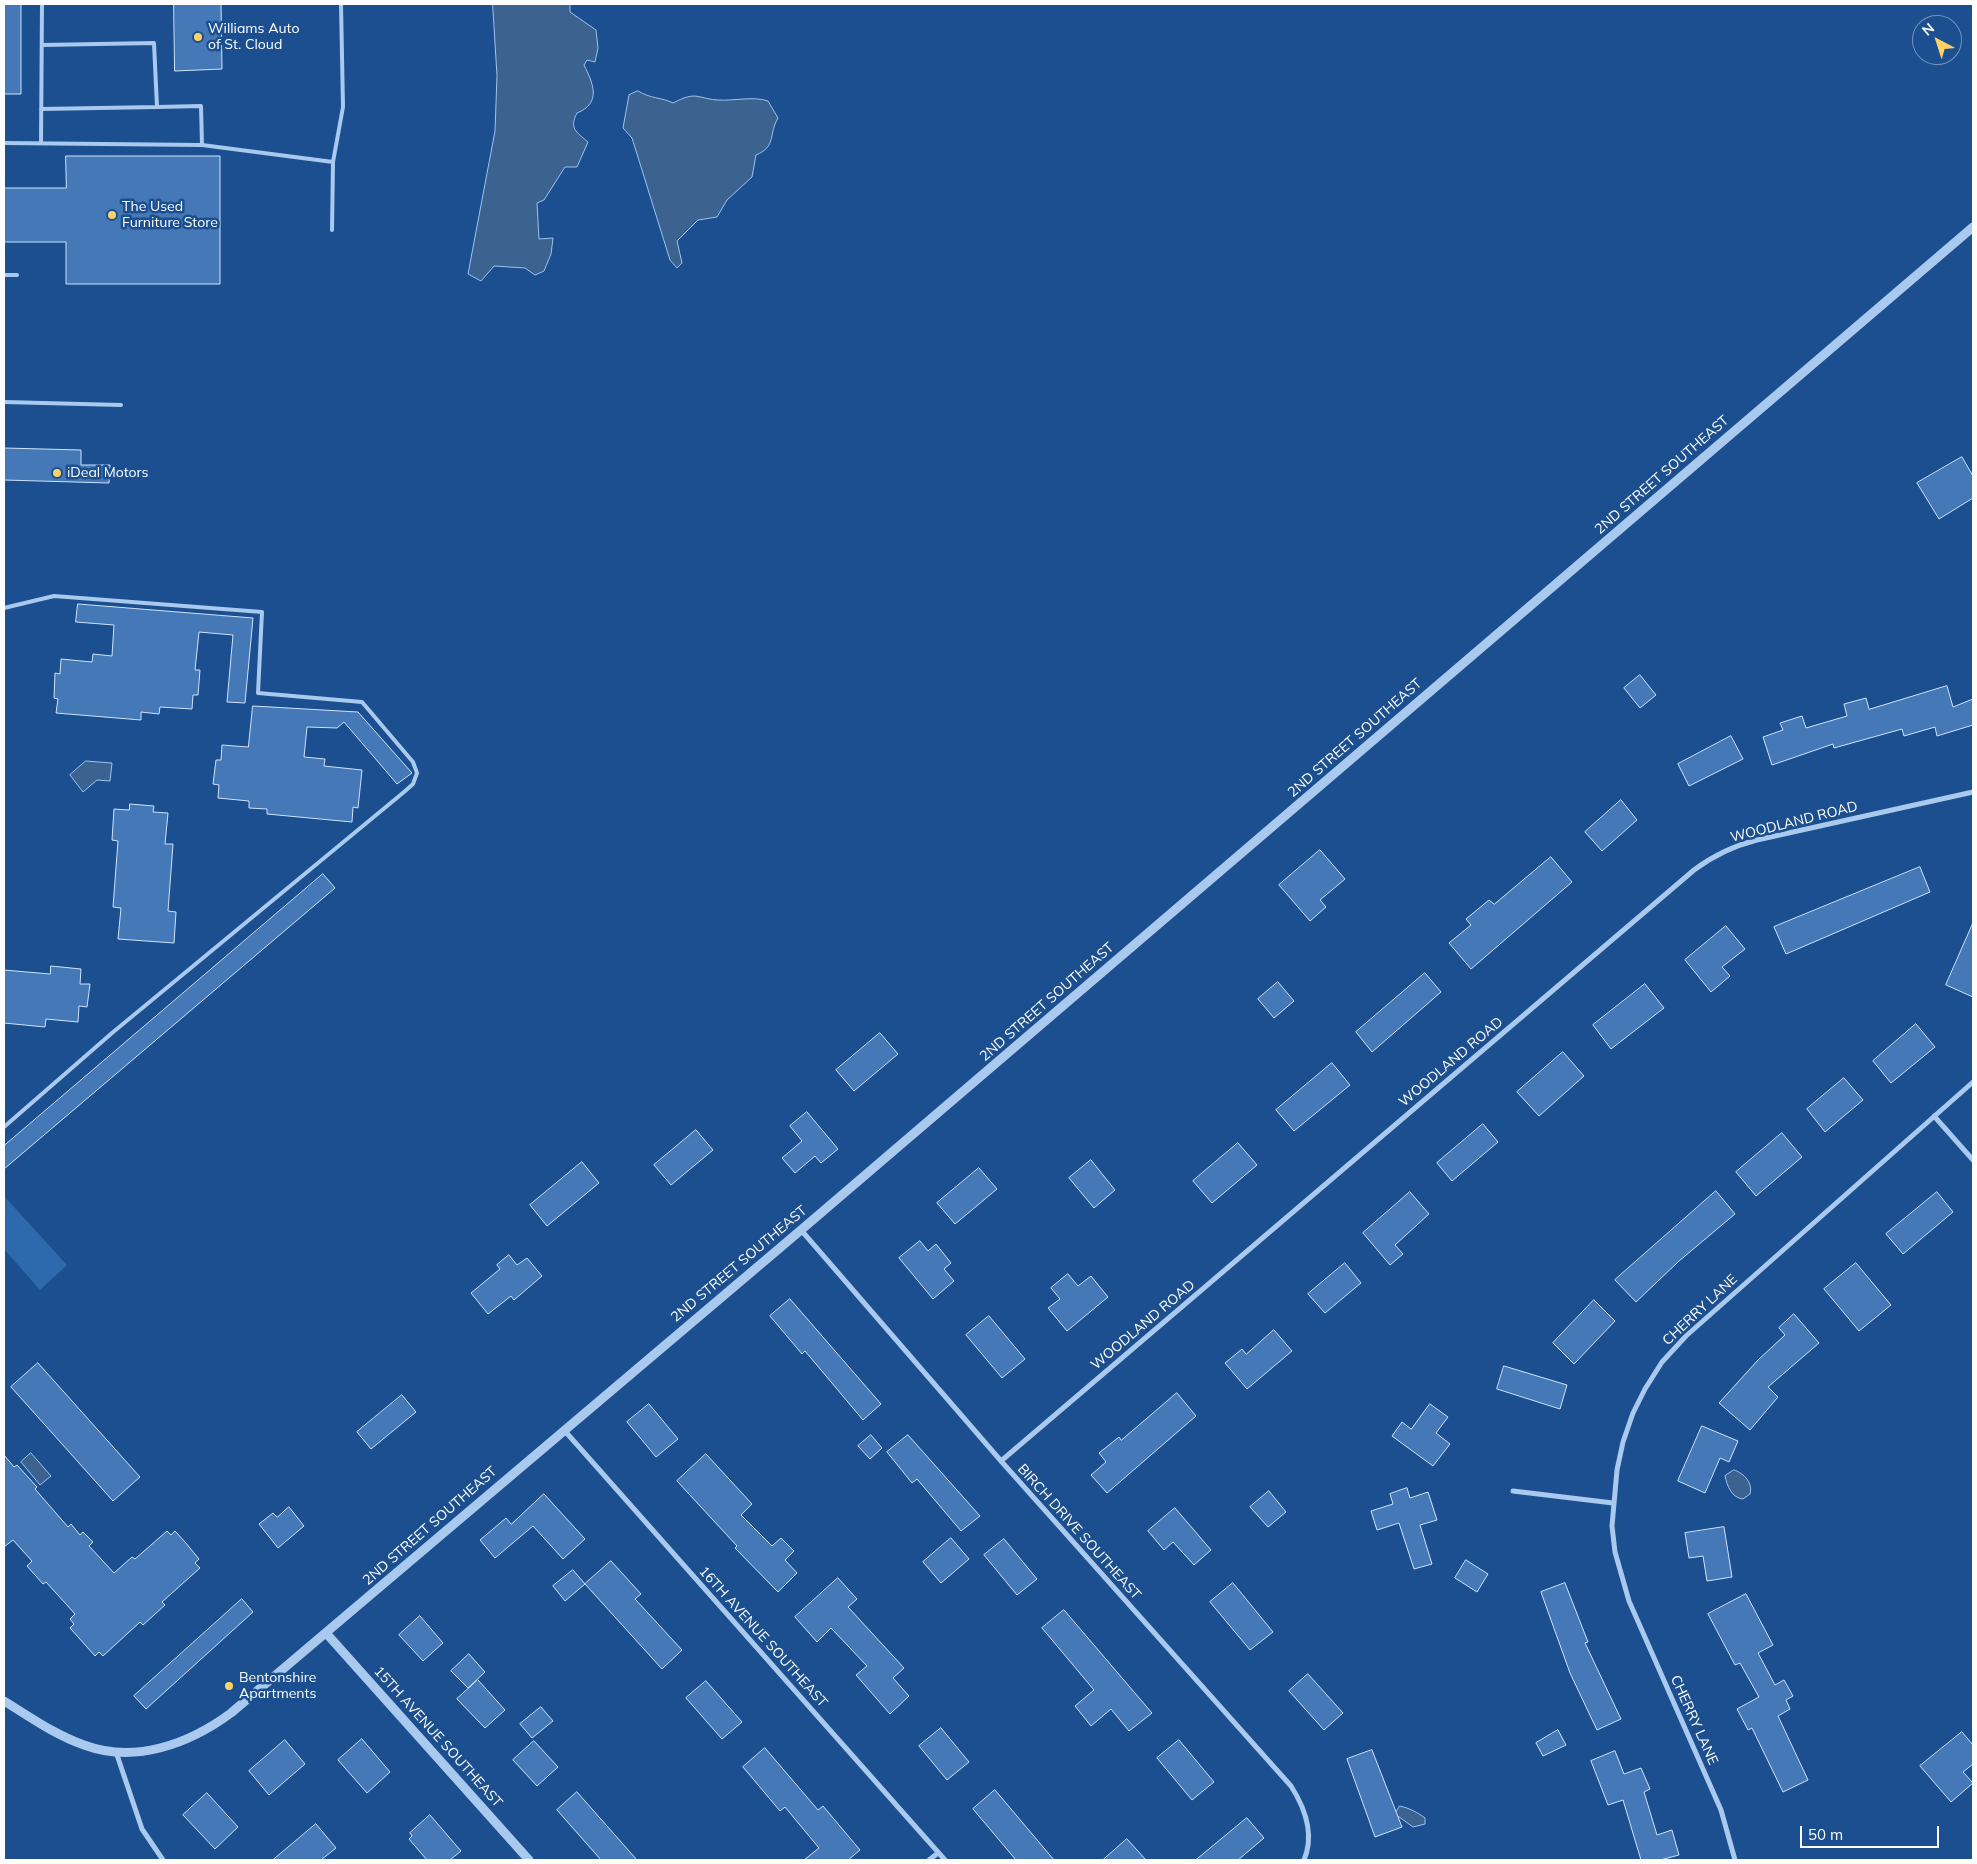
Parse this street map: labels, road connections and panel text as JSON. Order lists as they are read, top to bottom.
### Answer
{
  "streets": {
    "street": [
      "2ND STREET SOUTHEAST",
      "WOODLAND ROAD",
      "CHERRY LANE",
      "BIRCH DRIVE SOUTHEAST",
      "16TH AVENUE SOUTHEAST",
      "15TH AVENUE SOUTHEAST"
    ]
  },
  "crossings": [
    ["2ND STREET SOUTHEAST", "BIRCH DRIVE SOUTHEAST"],
    ["2ND STREET SOUTHEAST", "16TH AVENUE SOUTHEAST"],
    ["2ND STREET SOUTHEAST", "15TH AVENUE SOUTHEAST"],
    ["WOODLAND ROAD", "BIRCH DRIVE SOUTHEAST"]
  ],
  "places": [
    "Williams Auto of St. Cloud",
    "The Used Furniture Store",
    "iDeal Motors",
    "Bentonshire Apartments"
  ],
  "scale_bar": "50 m",
  "north": "top left"
}
